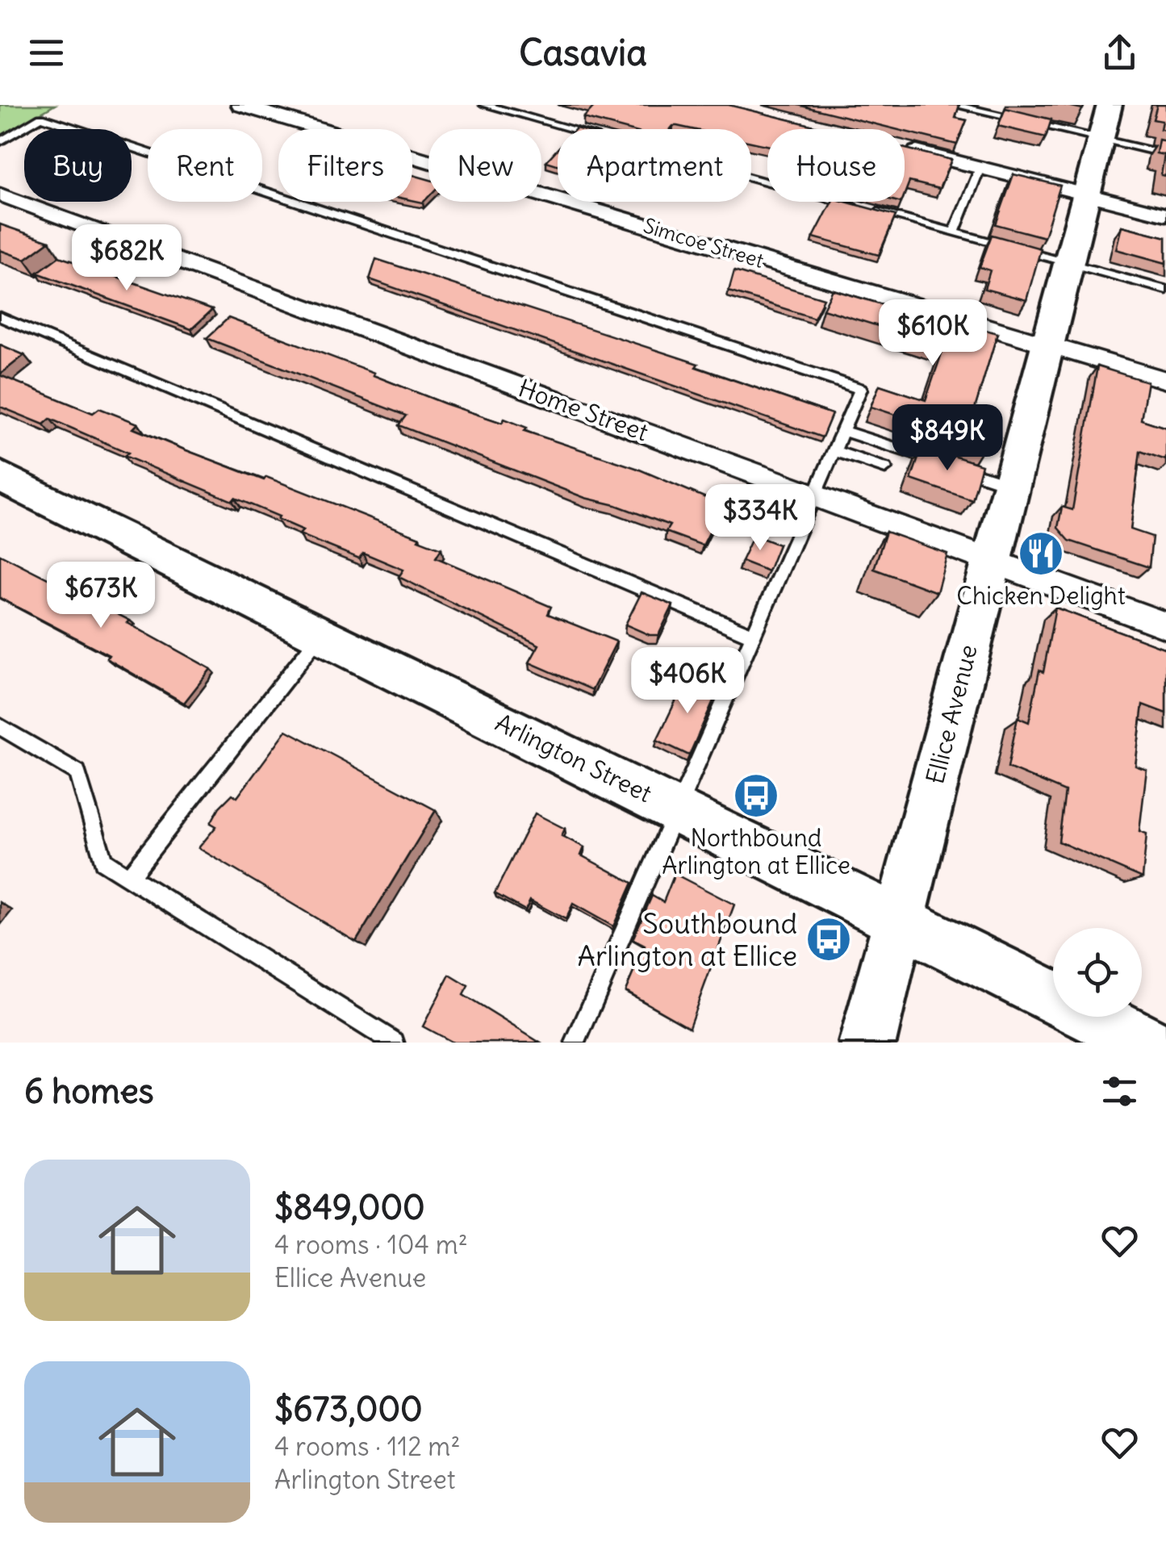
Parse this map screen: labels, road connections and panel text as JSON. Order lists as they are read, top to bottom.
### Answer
{
  "streets": {
    "main road": ["Ellice Avenue", "Arlington Street"],
    "street": ["Simcoe Street", "Home Street"]
  },
  "crossings": [
    ["Simcoe Street", "Ellice Avenue"],
    ["Home Street", "Ellice Avenue"],
    ["Ellice Avenue", "Arlington Street"]
  ],
  "places": {
    "restaurant": ["Chicken Delight"],
    "bus stop": ["Northbound Arlington at Ellice", "Southbound Arlington at Ellice"]
  },
  "page": {
    "header": "Casavia",
    "chip": [
      "Buy",
      "Rent",
      "Filters",
      "New",
      "Apartment",
      "House"
    ],
    "price": [
      "$682K",
      "$610K",
      "$849K",
      "$334K",
      "$673K",
      "$406K"
    ],
    "heading": "6 homes",
    "list": [
      {
        "name": "$849,000",
        "note": "4 rooms · 104 m² · Ellice Avenue"
      },
      {
        "name": "$673,000",
        "note": "4 rooms · 112 m² · Arlington Street"
      }
    ]
  }
}
